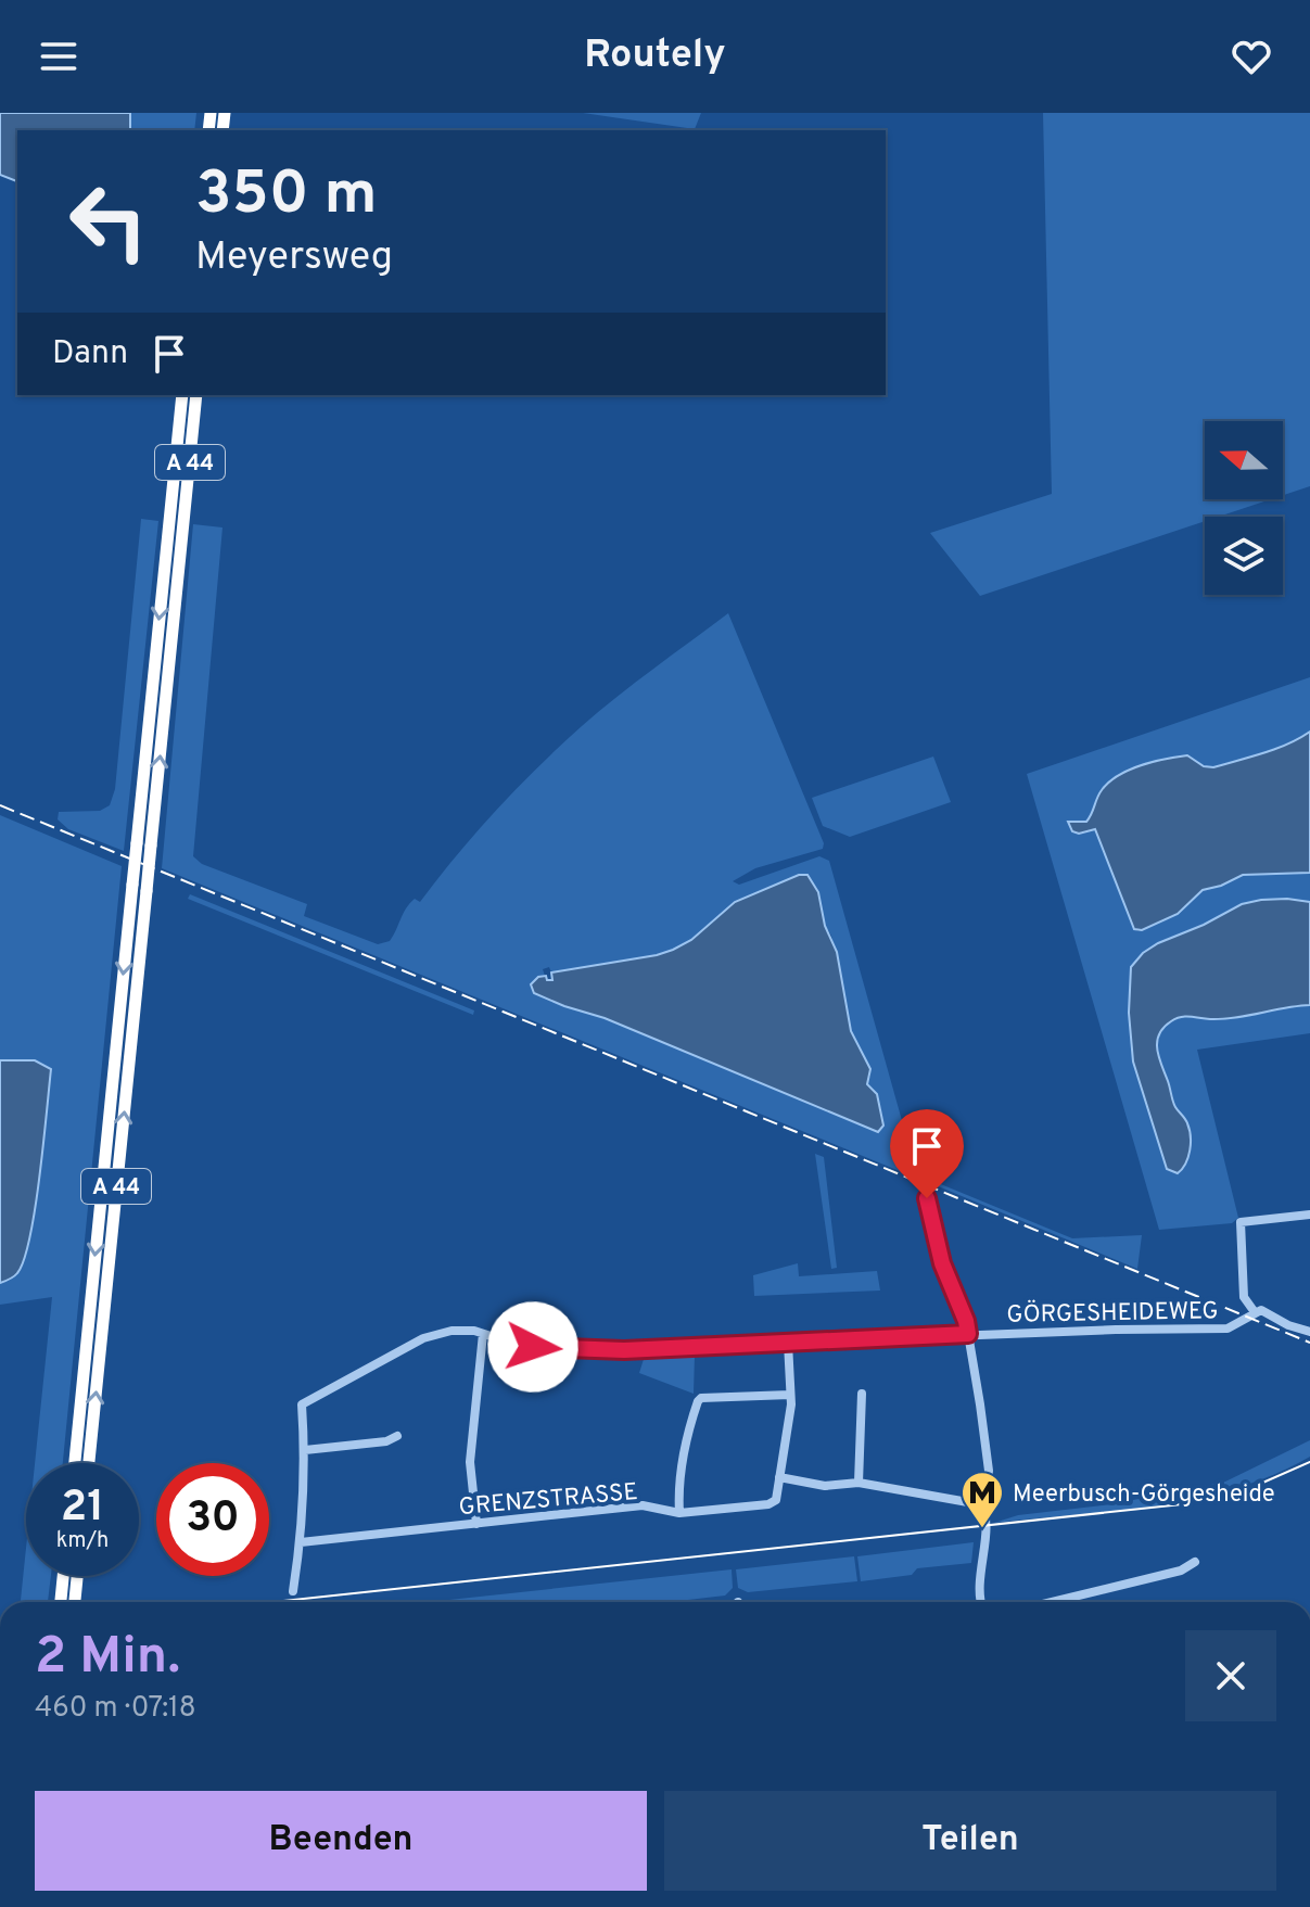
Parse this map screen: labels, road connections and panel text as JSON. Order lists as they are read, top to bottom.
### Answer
{
  "streets": {
    "highway": ["A 44"],
    "street": ["GÖRGESHEIDEWEG", "GRENZSTRASSE"]
  },
  "places": {
    "metro station": ["Meerbusch-Görgesheide"]
  },
  "north": "left",
  "page": {
    "header": "Routely",
    "turn": ["350 m", "Meyersweg"],
    "then": "Dann",
    "speed": "21 km/h",
    "limit": "30",
    "heading": ["2 Min.", "460 m · 07:18"],
    "buttons": ["Beenden", "Teilen"]
  }
}
